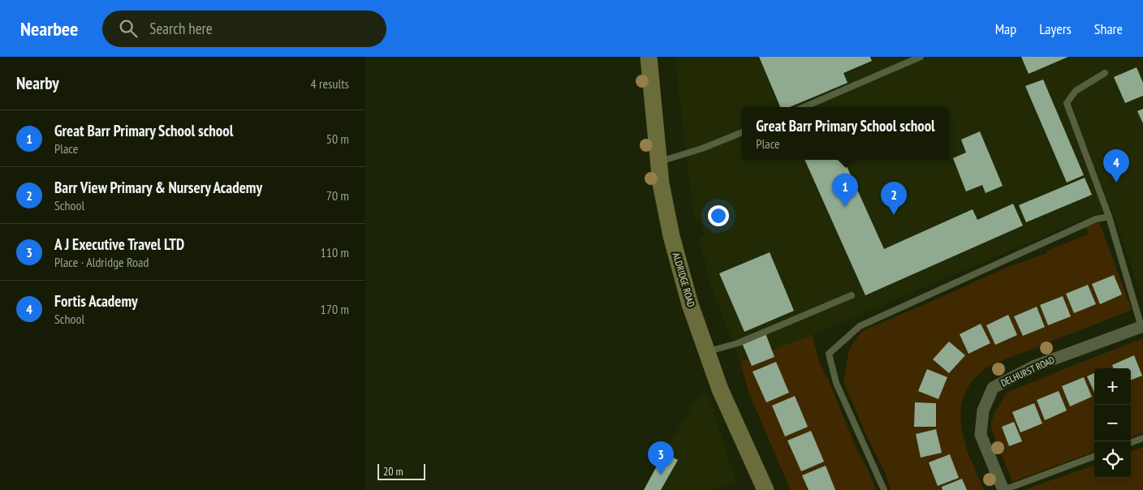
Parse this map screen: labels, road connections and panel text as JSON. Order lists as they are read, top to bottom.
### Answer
{
  "streets": {
    "street": ["ALDRIDGE ROAD", "DELHURST ROAD"]
  },
  "scale_bar": "20 m",
  "page": {
    "header": "Nearbee",
    "search": "Search here",
    "nav": ["Map", "Layers", "Share"],
    "heading": ["Nearby", "4 results"],
    "popup": ["Great Barr Primary School school", "Place"],
    "list": [
      {
        "mark": "1",
        "name": "Great Barr Primary School school",
        "note": "Place",
        "value": "50 m"
      },
      {
        "mark": "2",
        "name": "Barr View Primary & Nursery Academy",
        "note": "School",
        "value": "70 m"
      },
      {
        "mark": "3",
        "name": "A J Executive Travel LTD",
        "note": "Place · Aldridge Road",
        "value": "110 m"
      },
      {
        "mark": "4",
        "name": "Fortis Academy",
        "note": "School",
        "value": "170 m"
      }
    ],
    "pins": [
      "4",
      "1",
      "2",
      "3"
    ],
    "map_buttons": ["+", "−"],
    "scale": "20 m"
  }
}
